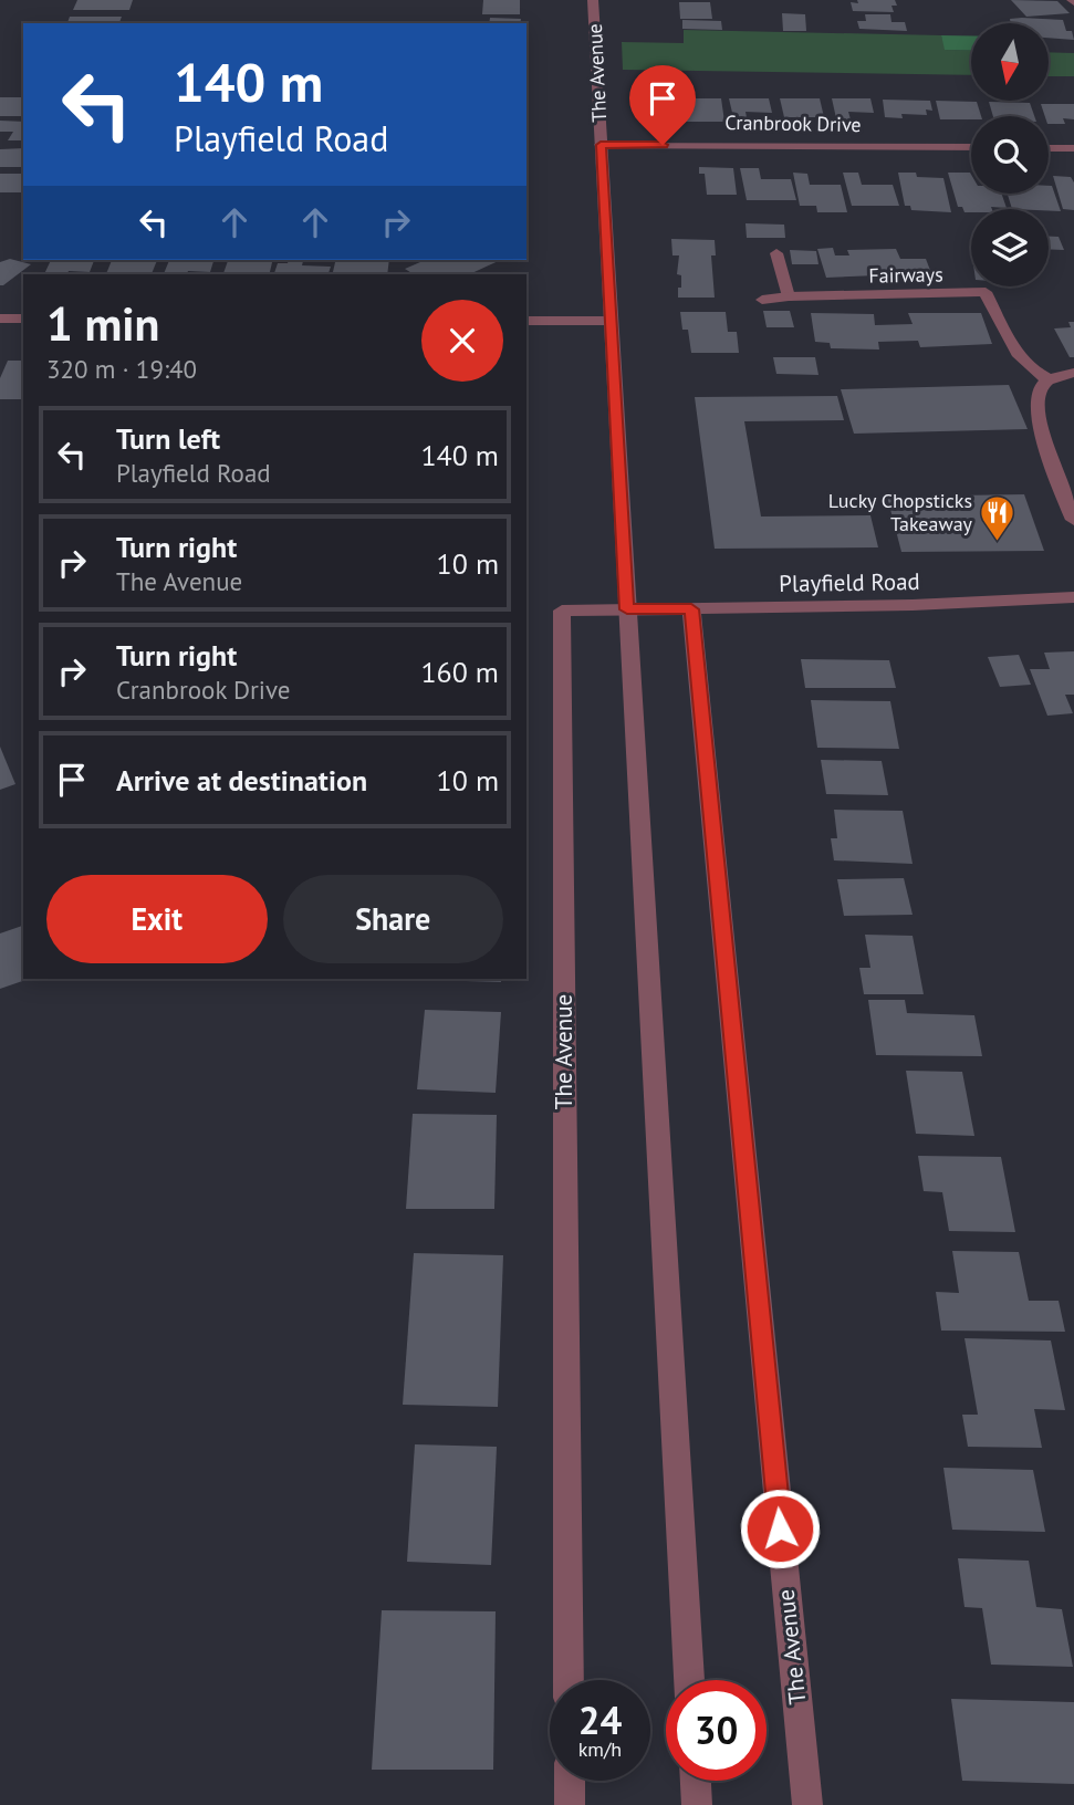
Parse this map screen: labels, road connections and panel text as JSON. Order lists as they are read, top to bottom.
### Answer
{
  "streets": {
    "street": [
      "The Avenue",
      "Cranbrook Drive",
      "Fairways",
      "Playfield Road"
    ]
  },
  "crossings": [
    ["The Avenue", "Cranbrook Drive"],
    ["The Avenue", "Playfield Road"]
  ],
  "places": {
    "restaurant": ["Lucky Chopsticks Takeaway"]
  },
  "north": "bottom",
  "page": {
    "turn": ["140 m", "Playfield Road"],
    "heading": ["1 min", "320 m · 19:40"],
    "list": [
      {
        "name": "Turn left",
        "note": "Playfield Road",
        "value": "140 m"
      },
      {
        "name": "Turn right",
        "note": "The Avenue",
        "value": "10 m"
      },
      {
        "name": "Turn right",
        "note": "Cranbrook Drive",
        "value": "160 m"
      },
      {
        "name": "Arrive at destination",
        "value": "10 m"
      }
    ],
    "buttons": ["Exit", "Share"],
    "speed": "24 km/h",
    "limit": "30"
  }
}
